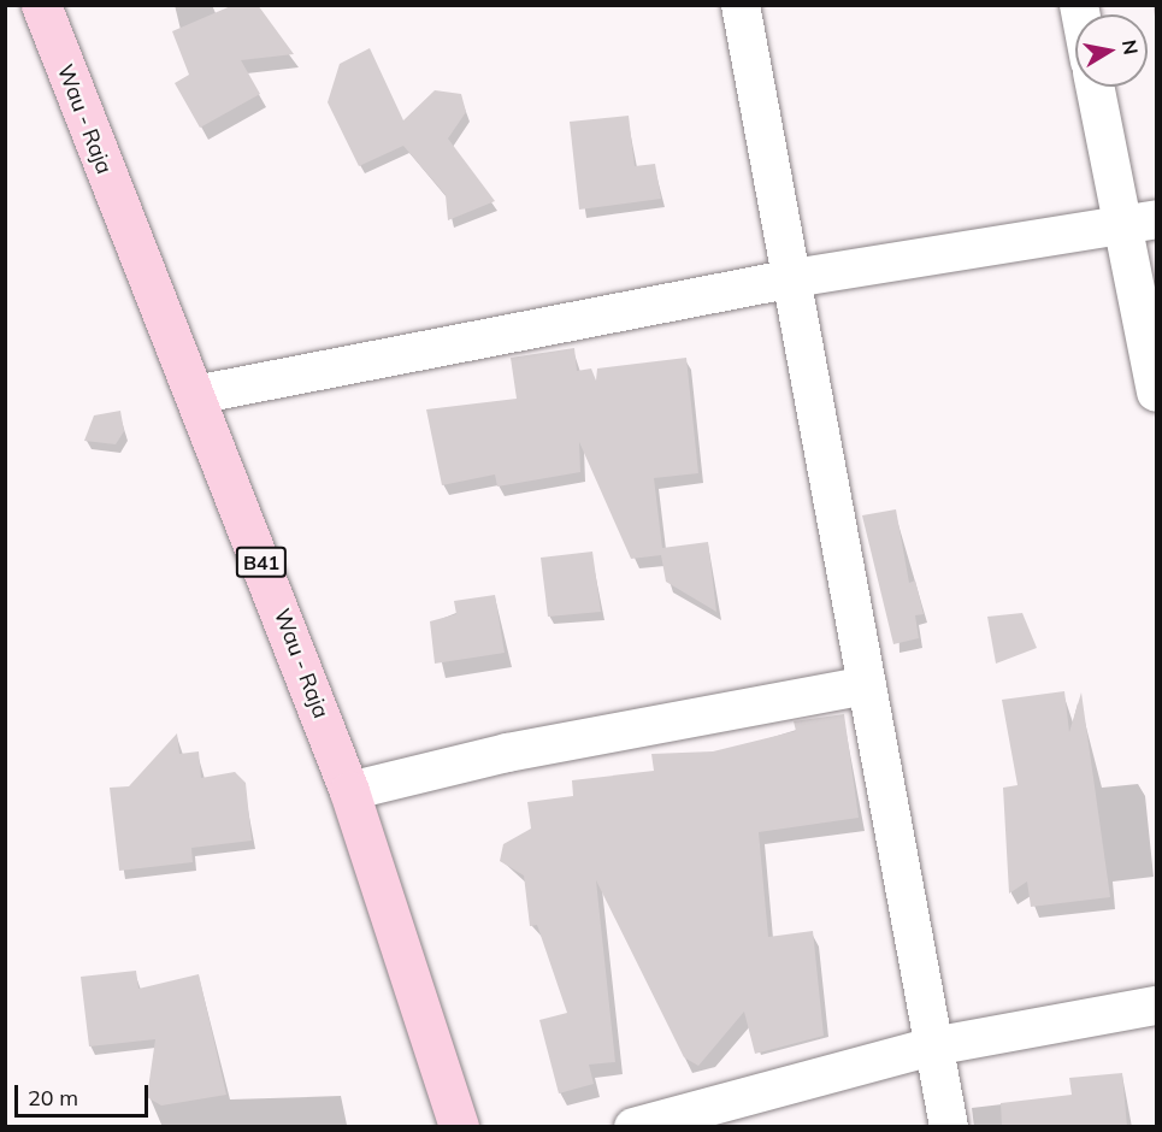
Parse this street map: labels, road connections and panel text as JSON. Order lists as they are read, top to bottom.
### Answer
{
  "streets": {
    "main road": ["Wau - Raja", "B41"]
  },
  "scale_bar": "20 m",
  "north": "right"
}
